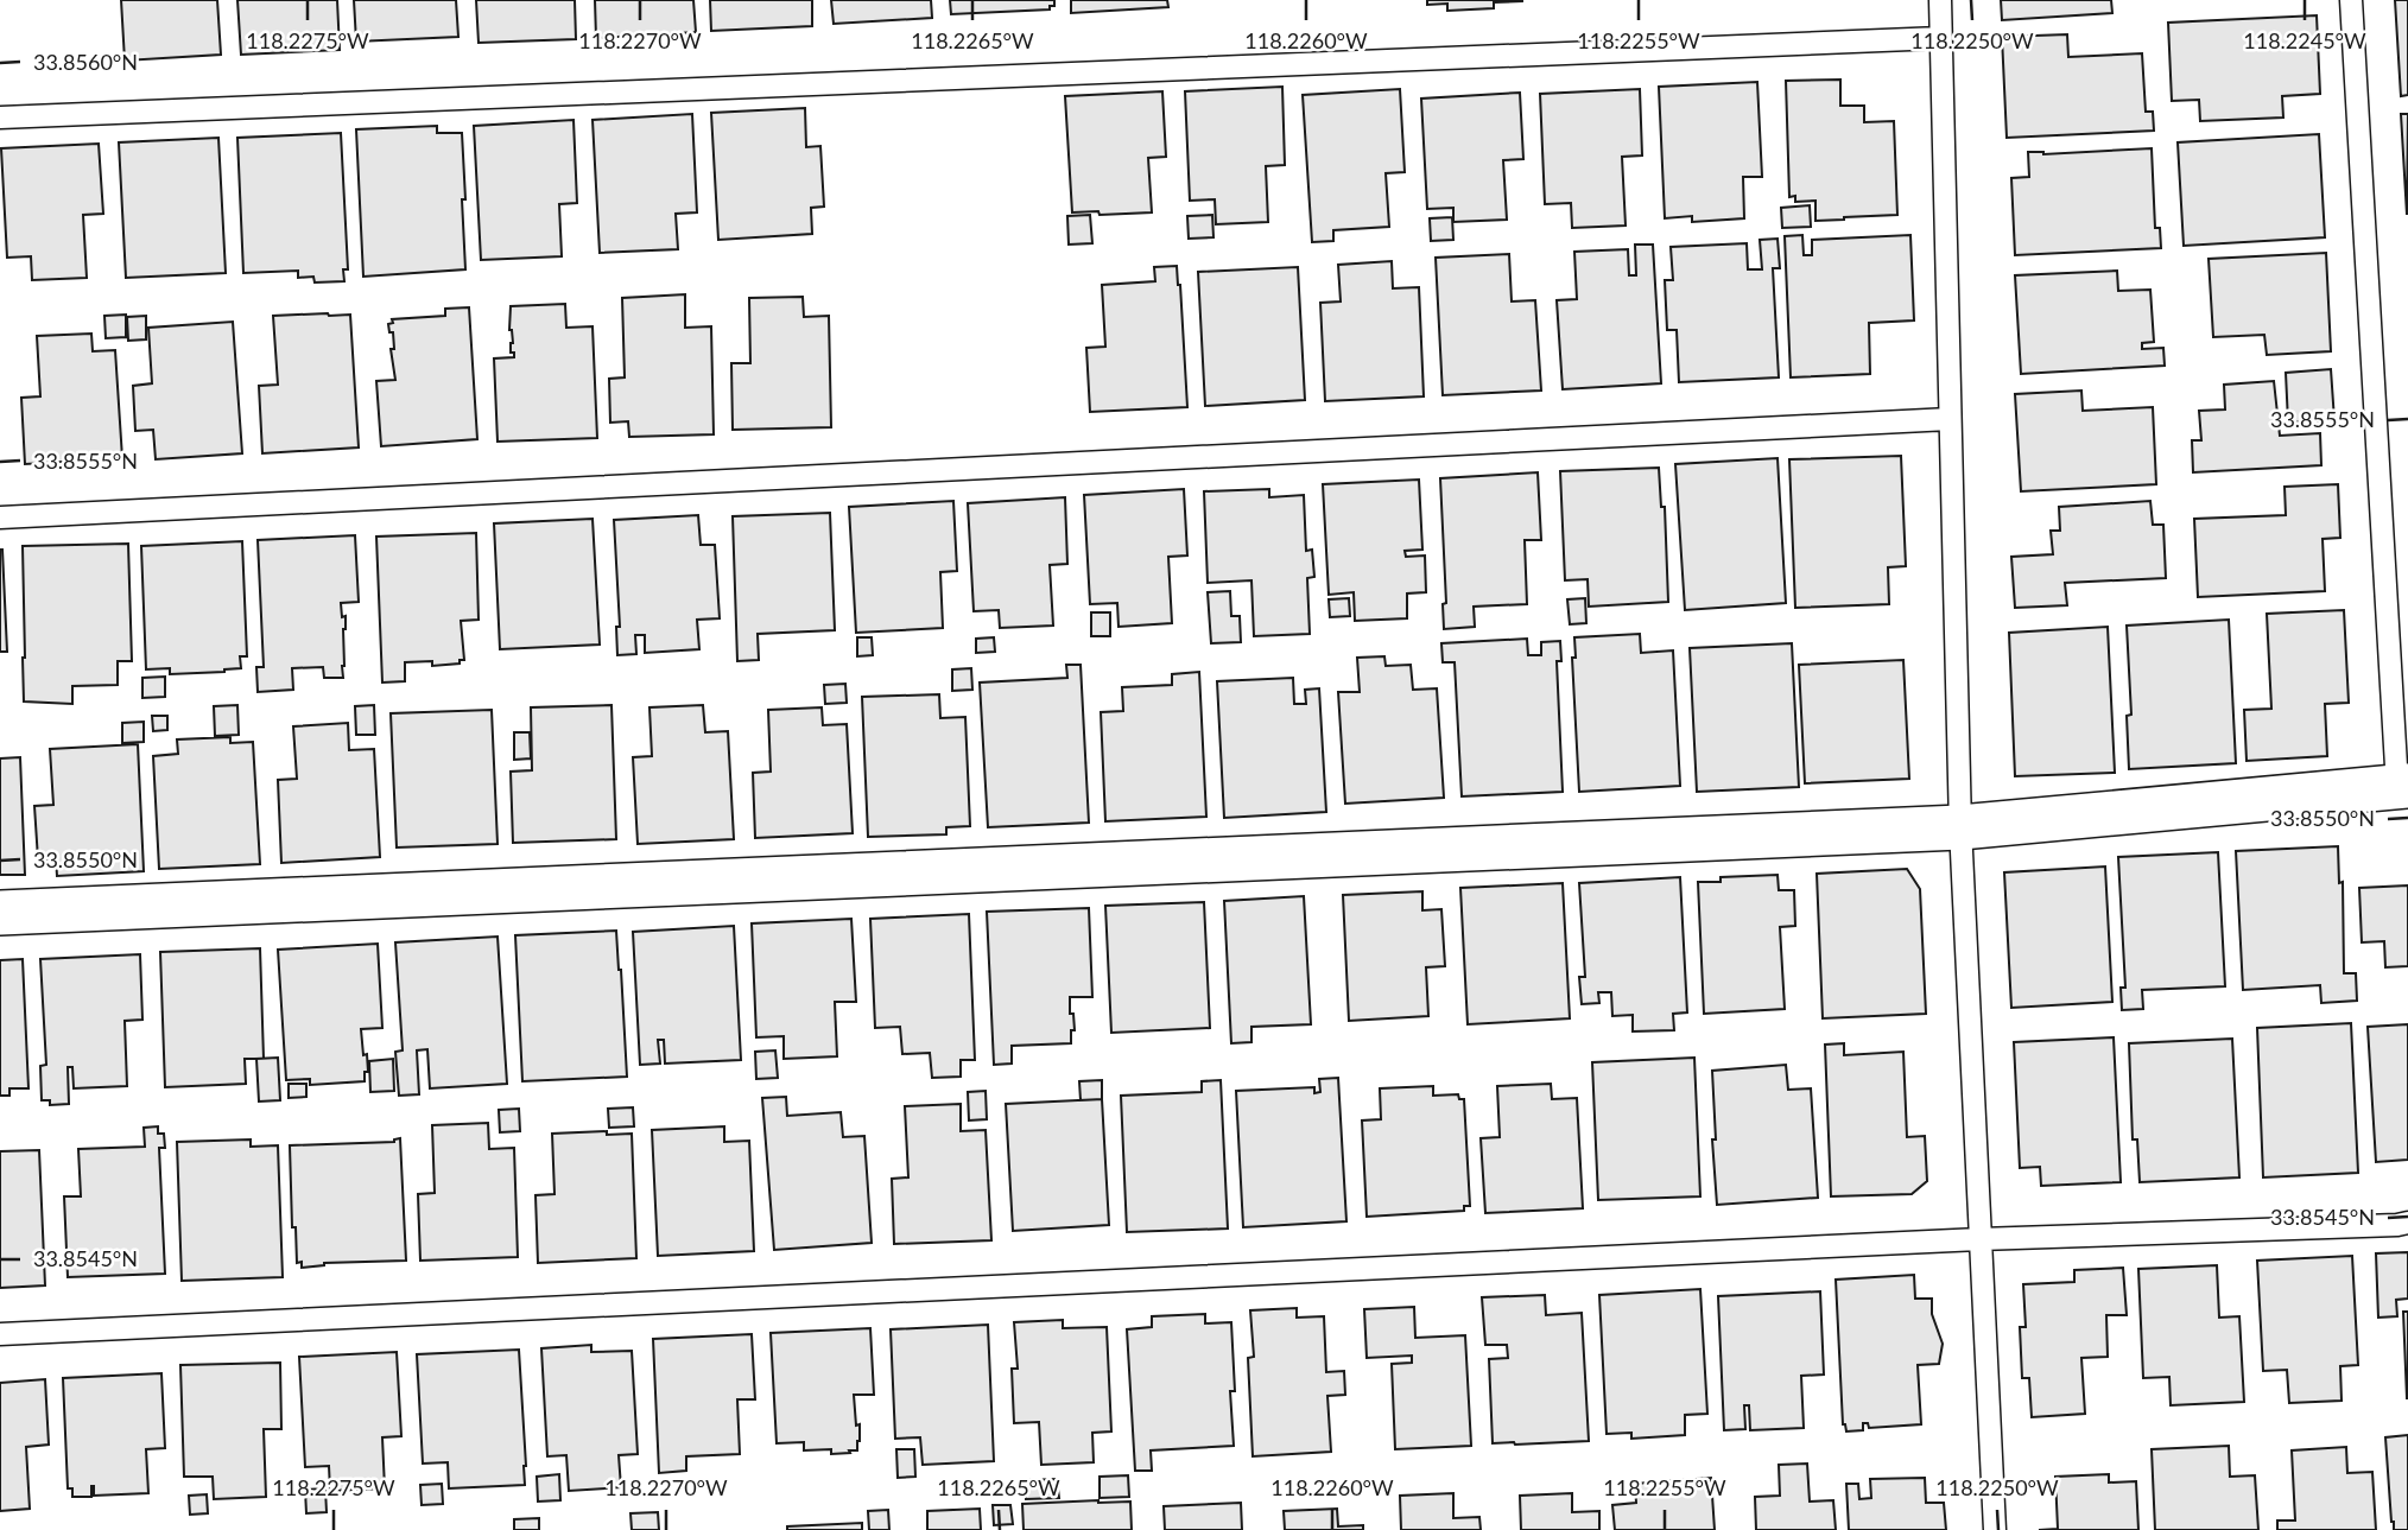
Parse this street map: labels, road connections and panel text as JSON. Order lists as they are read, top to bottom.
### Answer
{
  "coordinates": [
    "118.2275°W",
    "118.2270°W",
    "118.2265°W",
    "118.2260°W",
    "118.2255°W",
    "118.2250°W",
    "118.2245°W",
    "33.8560°N",
    "33.8555°N",
    "33.8550°N",
    "33.8545°N"
  ]
}
